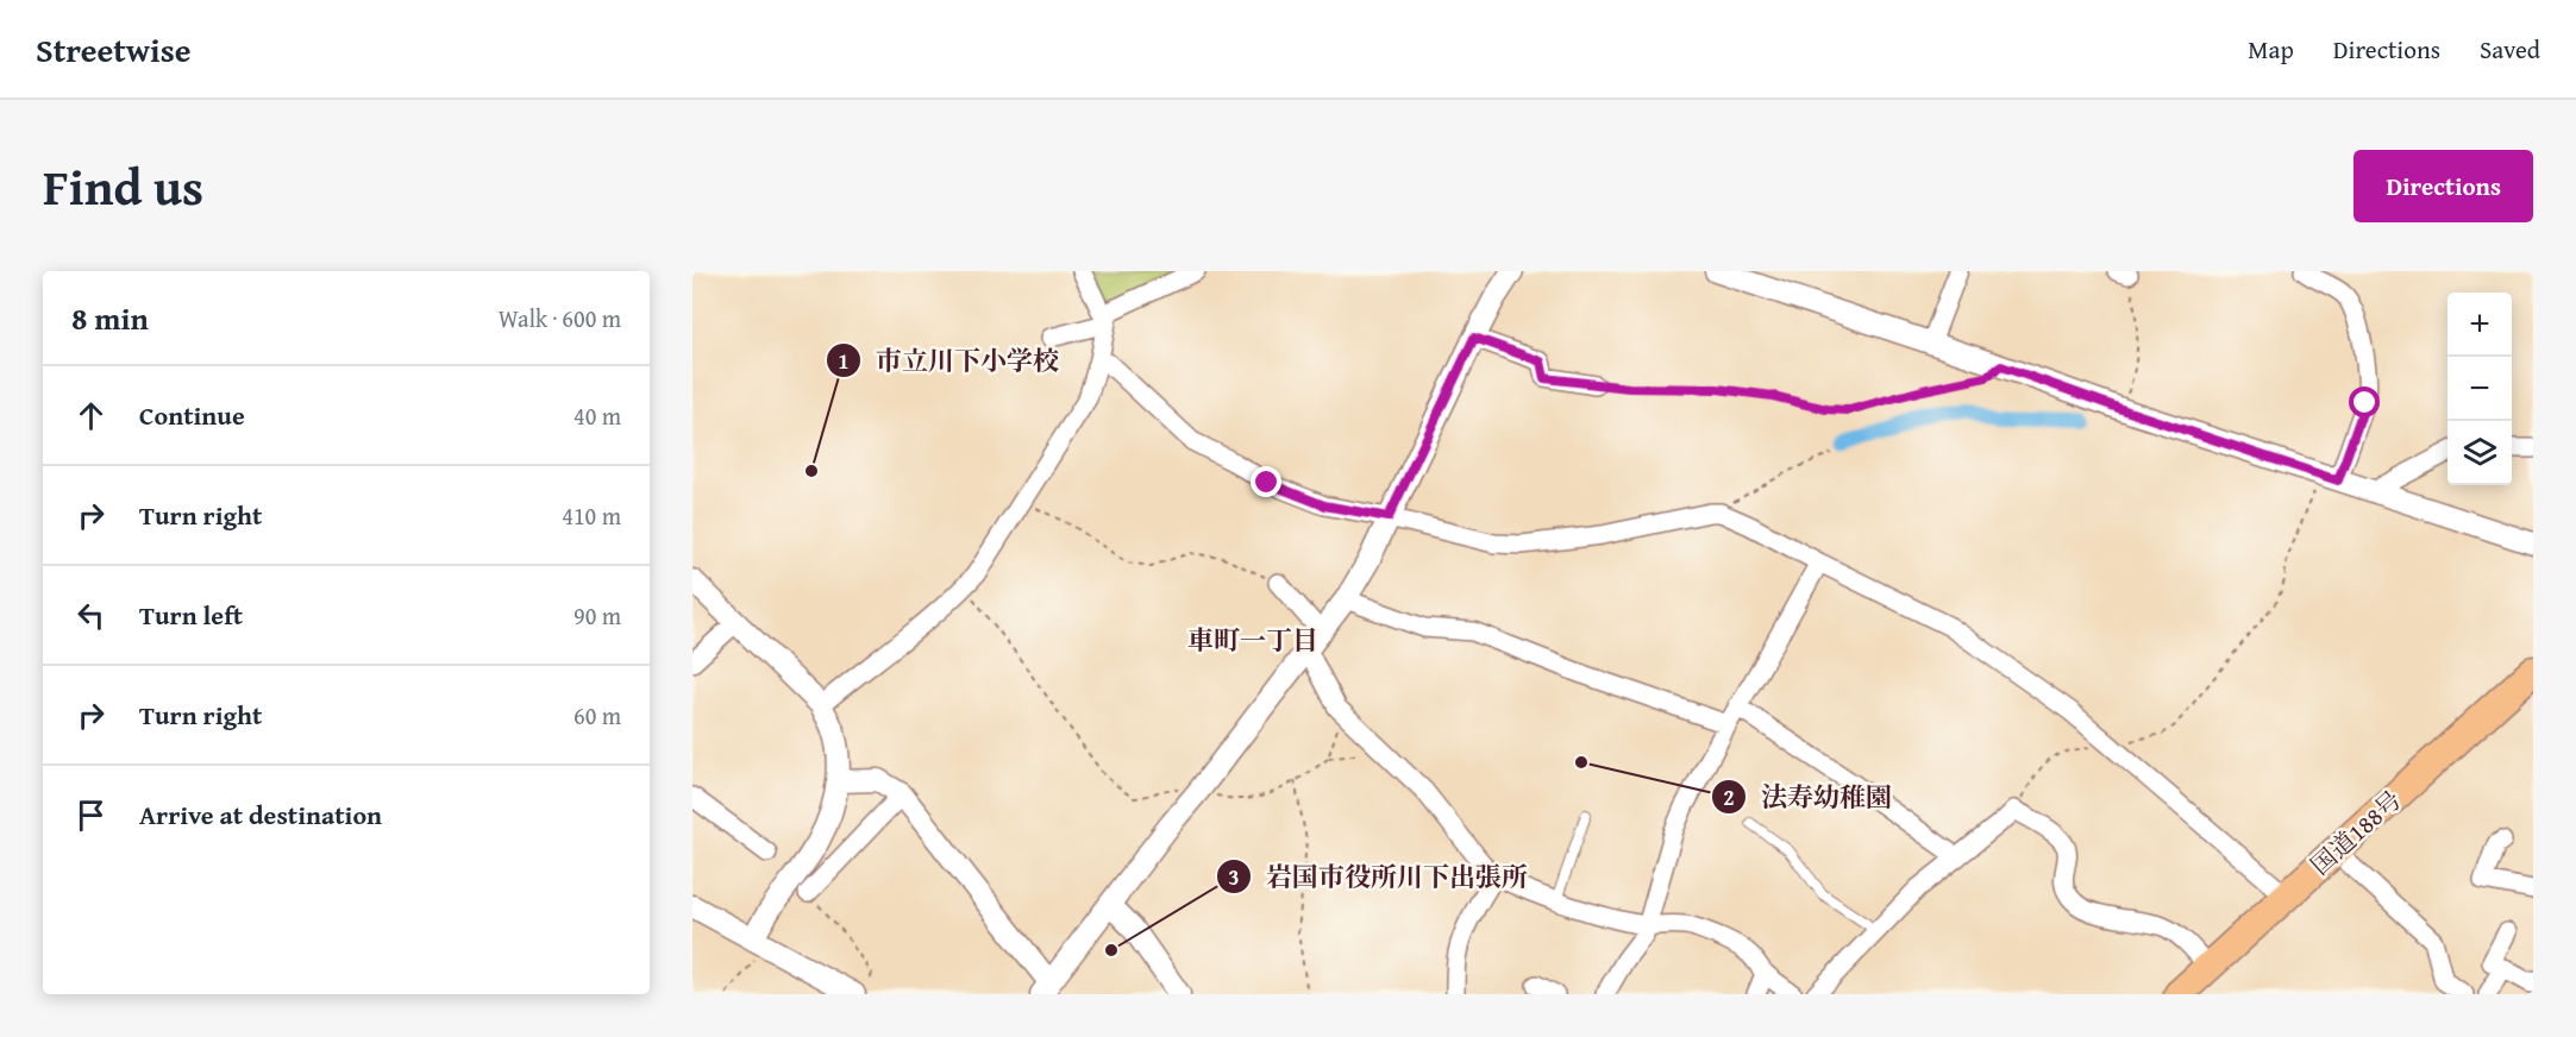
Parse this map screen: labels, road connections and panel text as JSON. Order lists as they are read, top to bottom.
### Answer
{
  "streets": {
    "highway": ["国道188号"]
  },
  "districts": ["車町一丁目"],
  "places": ["市立川下小学校", "法寿幼稚園", "岩国市役所川下出張所"],
  "page": {
    "header": "Streetwise",
    "nav": ["Map", "Directions", "Saved"],
    "title": "Find us",
    "buttons": "Directions",
    "heading": ["8 min", "Walk · 600 m"],
    "map_buttons": ["+", "−"],
    "list": [
      ["Continue", "40 m"],
      ["Turn right", "410 m"],
      ["Turn left", "90 m"],
      ["Turn right", "60 m"],
      "Arrive at destination"
    ]
  }
}
